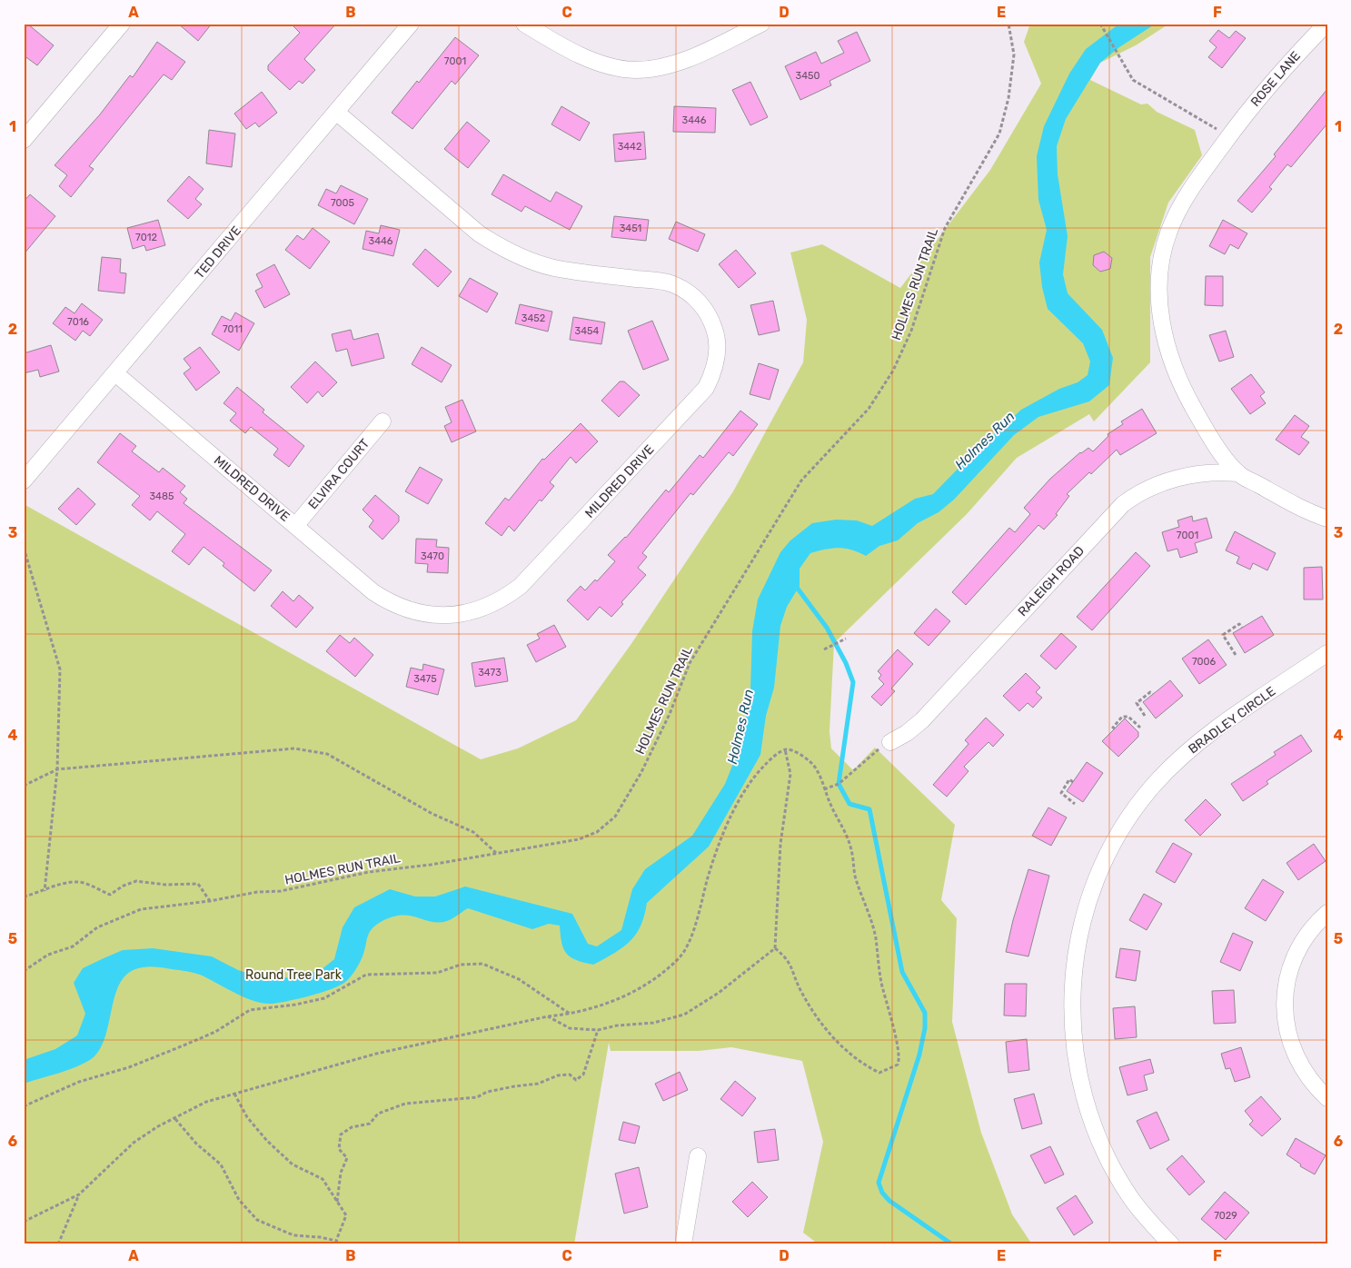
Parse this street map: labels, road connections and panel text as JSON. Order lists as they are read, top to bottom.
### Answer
{
  "streets": {
    "street": [
      "ROSE LANE",
      "TED DRIVE",
      "ELVIRA COURT",
      "MILDRED DRIVE",
      "RALEIGH ROAD",
      "BRADLEY CIRCLE"
    ],
    "path": ["HOLMES RUN TRAIL"]
  },
  "crossings": [
    ["ROSE LANE", "RALEIGH ROAD"],
    ["TED DRIVE", "MILDRED DRIVE"],
    ["ELVIRA COURT", "MILDRED DRIVE"]
  ],
  "water": ["Holmes Run"],
  "parks": ["Round Tree Park"],
  "house_numbers": [
    "7001",
    "3450",
    "3446",
    "3442",
    "7005",
    "3451",
    "7012",
    "3446",
    "3452",
    "7016",
    "7011",
    "3454",
    "3485",
    "7001",
    "3470",
    "7006",
    "3473",
    "3475",
    "7029"
  ],
  "grid": {
    "columns": [
      "A",
      "B",
      "C",
      "D",
      "E",
      "F"
    ],
    "rows": [
      "1",
      "2",
      "3",
      "4",
      "5",
      "6"
    ]
  }
}
